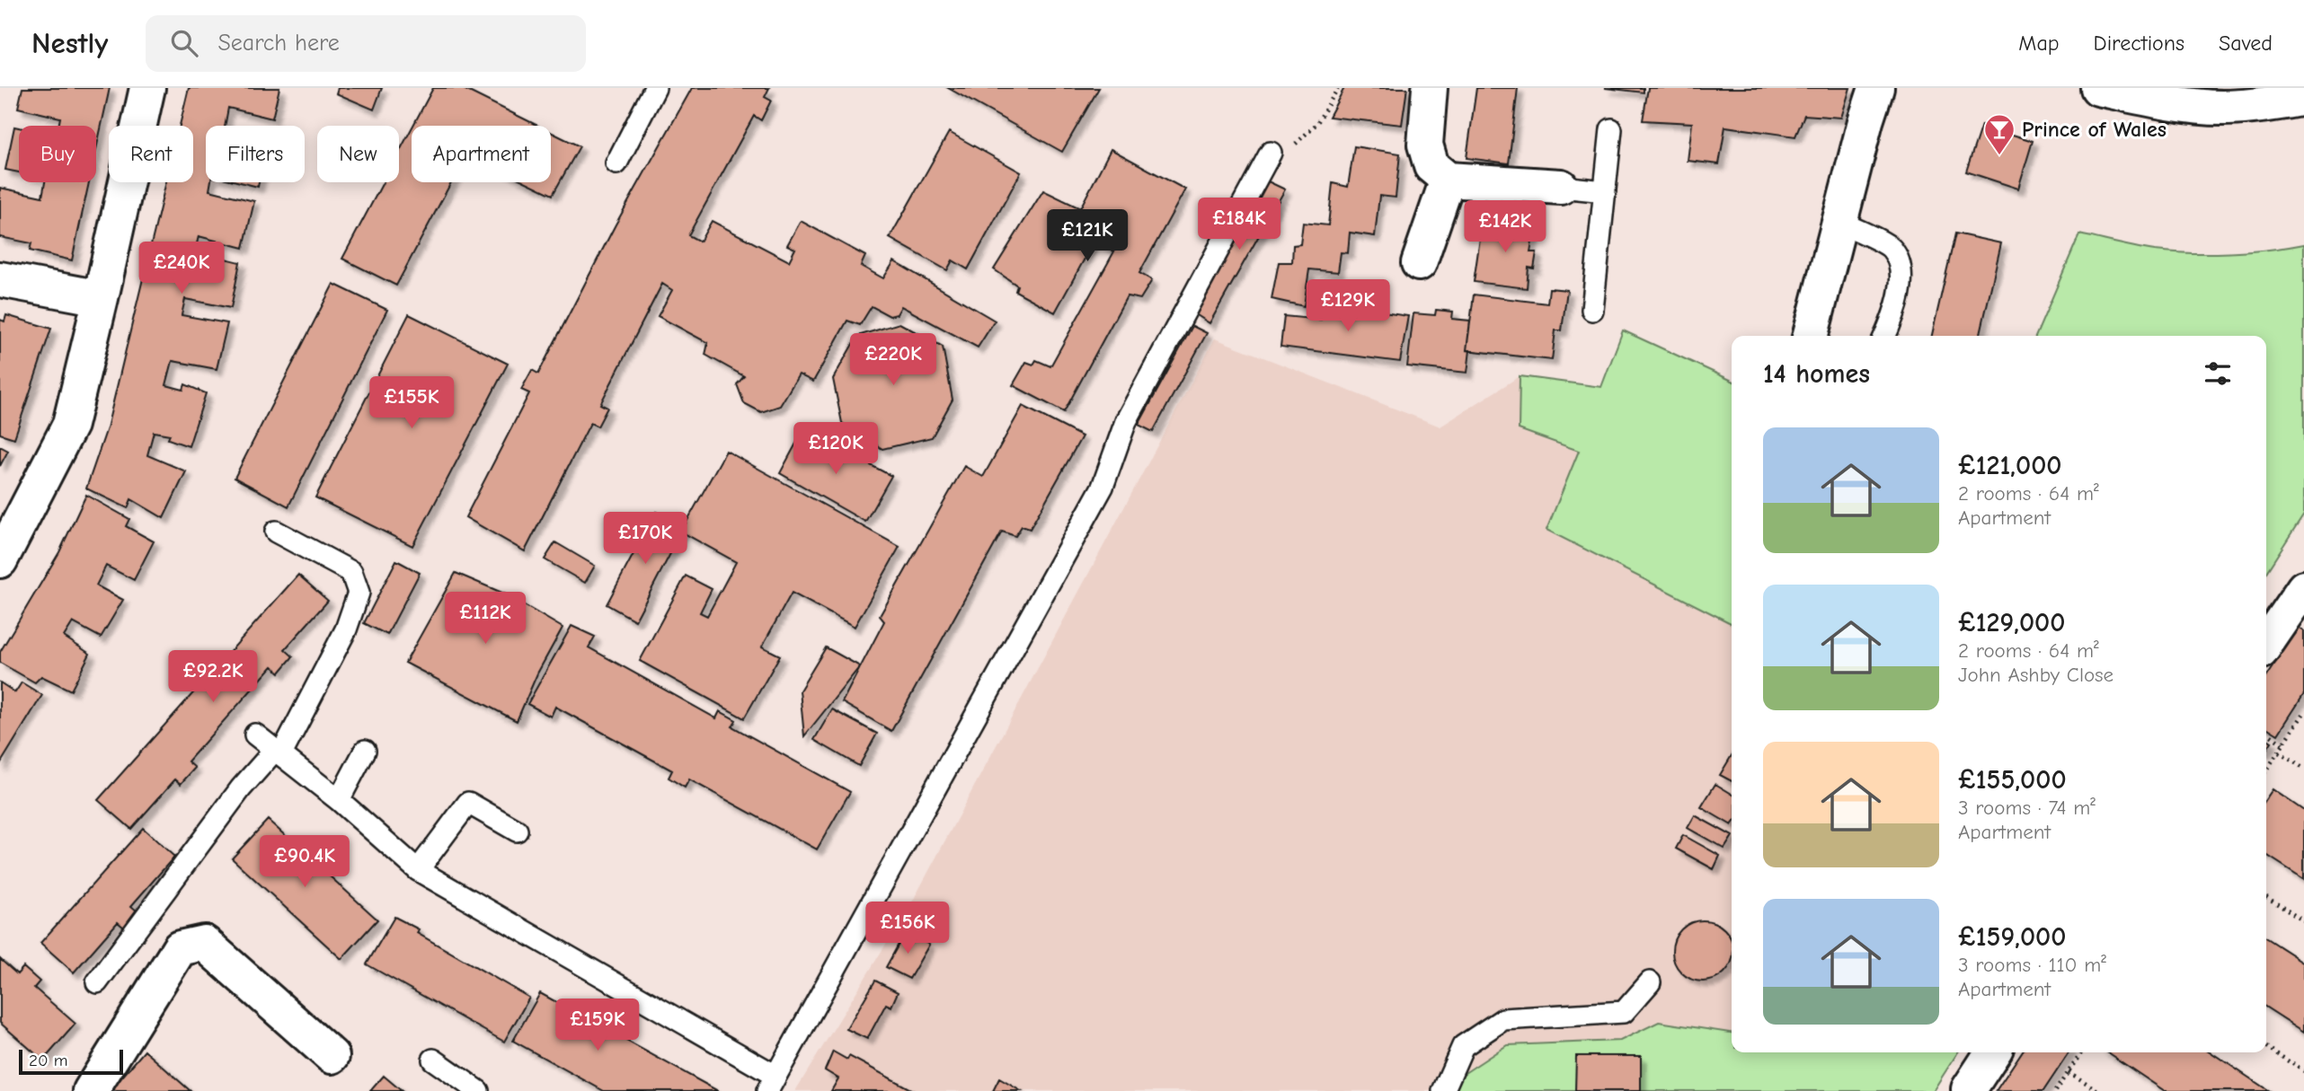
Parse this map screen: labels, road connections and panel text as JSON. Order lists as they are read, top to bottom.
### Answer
{
  "places": {
    "bar": ["Prince of Wales"]
  },
  "scale_bar": "20 m",
  "page": {
    "header": "Nestly",
    "search": "Search here",
    "nav": ["Map", "Directions", "Saved"],
    "chip": [
      "Buy",
      "Rent",
      "Filters",
      "New",
      "Apartment"
    ],
    "price": [
      "£184K",
      "£142K",
      "£121K",
      "£240K",
      "£129K",
      "£220K",
      "£155K",
      "£120K",
      "£170K",
      "£112K",
      "£92.2K",
      "£90.4K",
      "£156K",
      "£159K"
    ],
    "heading": "14 homes",
    "list": [
      {
        "name": "£121,000",
        "note": "2 rooms · 64 m² · Apartment"
      },
      {
        "name": "£129,000",
        "note": "2 rooms · 64 m² · John Ashby Close"
      },
      {
        "name": "£155,000",
        "note": "3 rooms · 74 m² · Apartment"
      },
      {
        "name": "£159,000",
        "note": "3 rooms · 110 m² · Apartment"
      }
    ],
    "scale": "20 m"
  }
}
